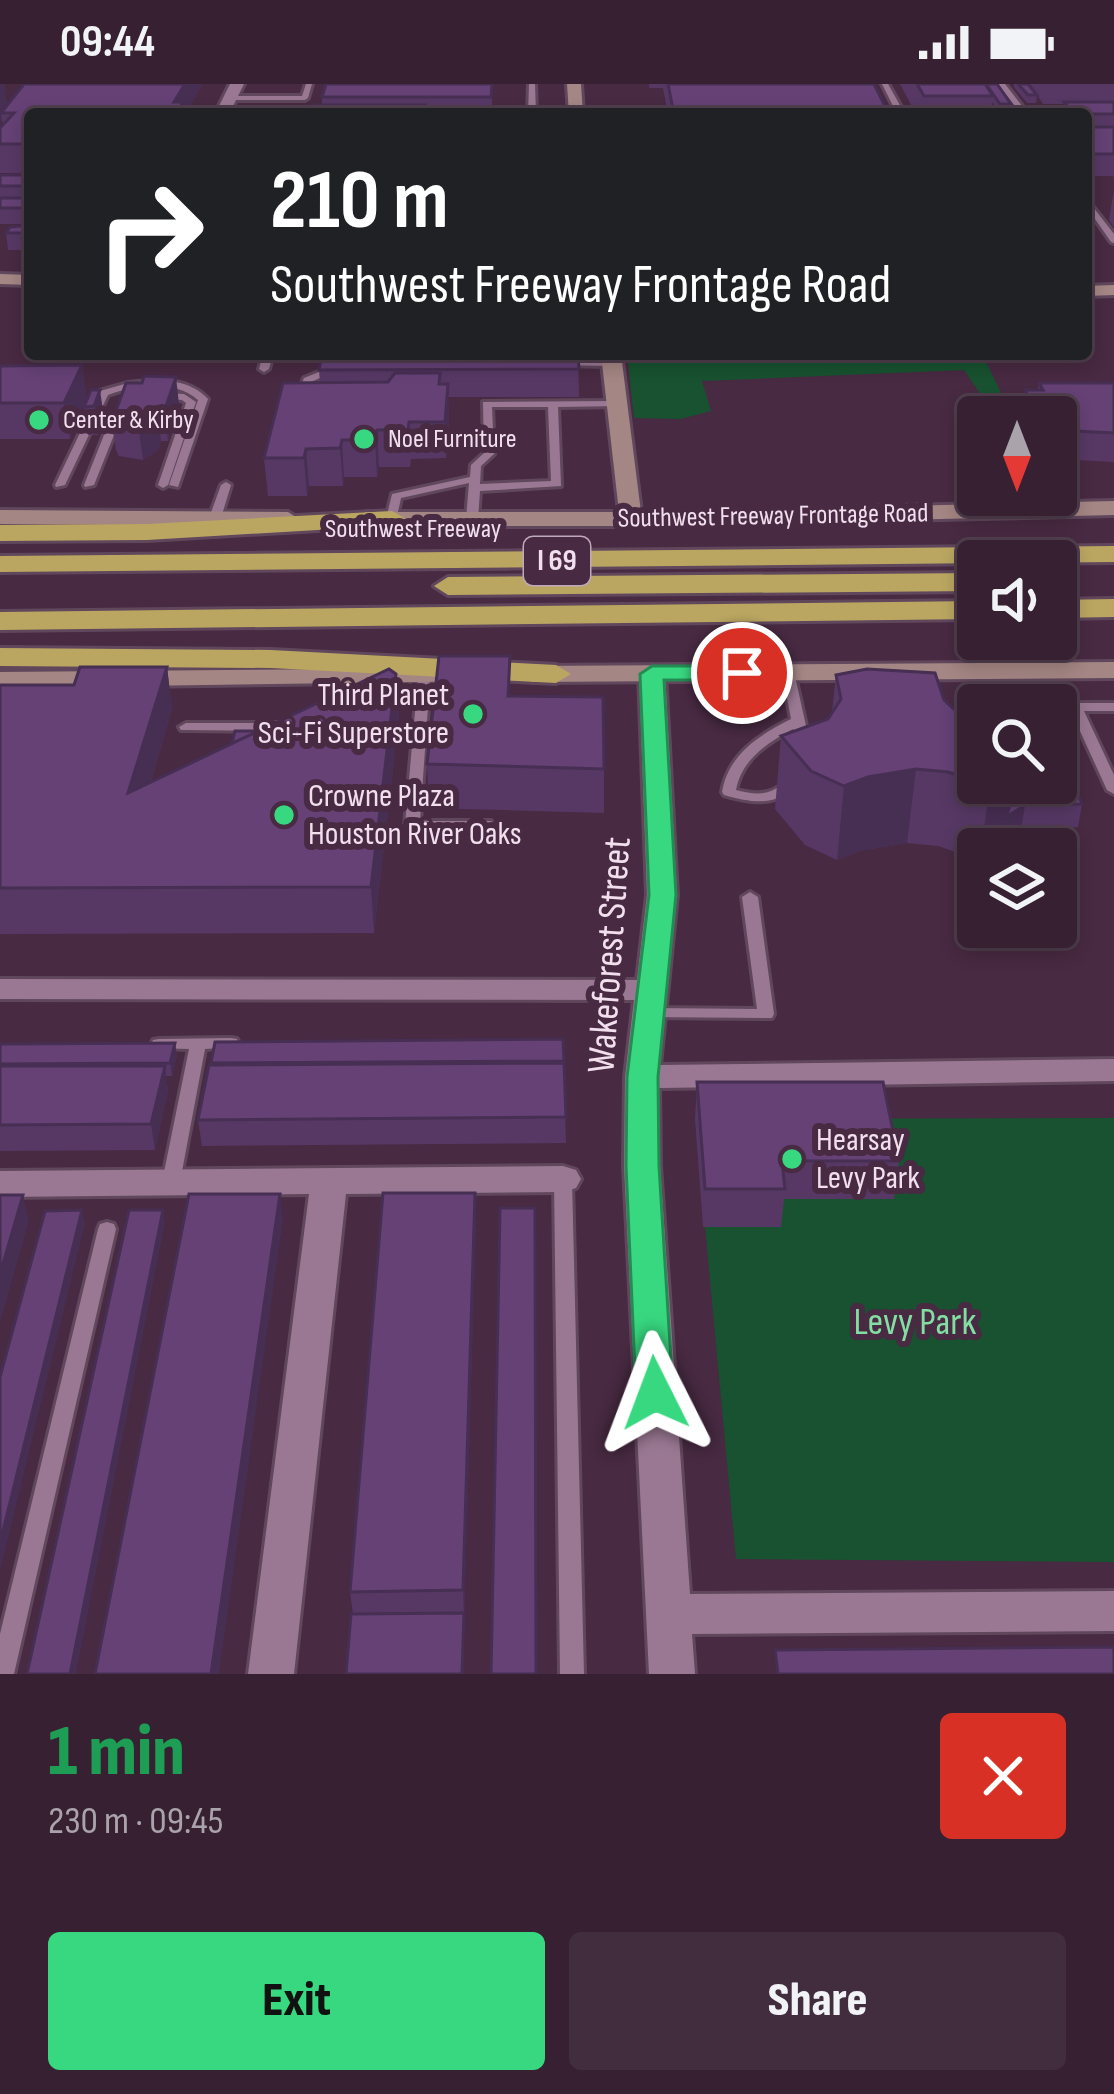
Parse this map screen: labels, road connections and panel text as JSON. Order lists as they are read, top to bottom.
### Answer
{
  "streets": {
    "highway": ["Southwest Freeway", "I 69"],
    "main road": ["Southwest Freeway Frontage Road"],
    "street": ["Wakeforest Street"]
  },
  "parks": ["Levy Park"],
  "places": [
    "Center & Kirby",
    "Noel Furniture",
    "Third Planet Sci-Fi Superstore",
    "Crowne Plaza Houston River Oaks",
    "Hearsay Levy Park"
  ],
  "north": "bottom",
  "page": {
    "status": "09:44",
    "turn": ["210 m", "Southwest Freeway Frontage Road"],
    "heading": ["1 min", "230 m · 09:45"],
    "buttons": ["Exit", "Share"]
  }
}
